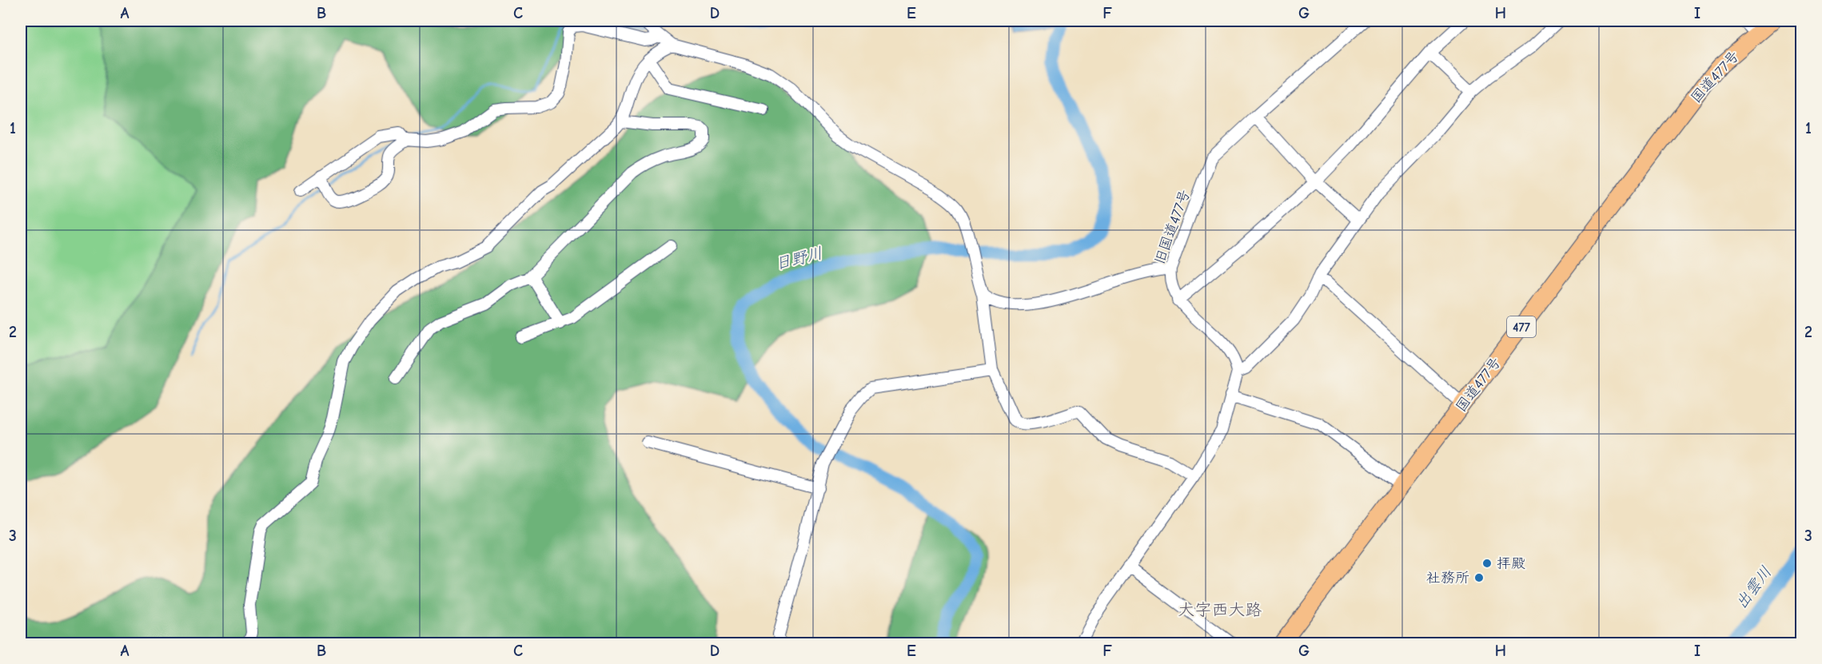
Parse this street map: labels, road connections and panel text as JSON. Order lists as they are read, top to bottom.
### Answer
{
  "streets": {
    "highway": ["国道477号", "477"],
    "street": ["旧国道477号"]
  },
  "districts": ["大字西大路"],
  "water": ["日野川", "出雲川"],
  "places": ["拝殿", "社務所"],
  "grid": {
    "columns": [
      "A",
      "B",
      "C",
      "D",
      "E",
      "F",
      "G",
      "H",
      "I"
    ],
    "rows": ["1", "2", "3"]
  }
}
